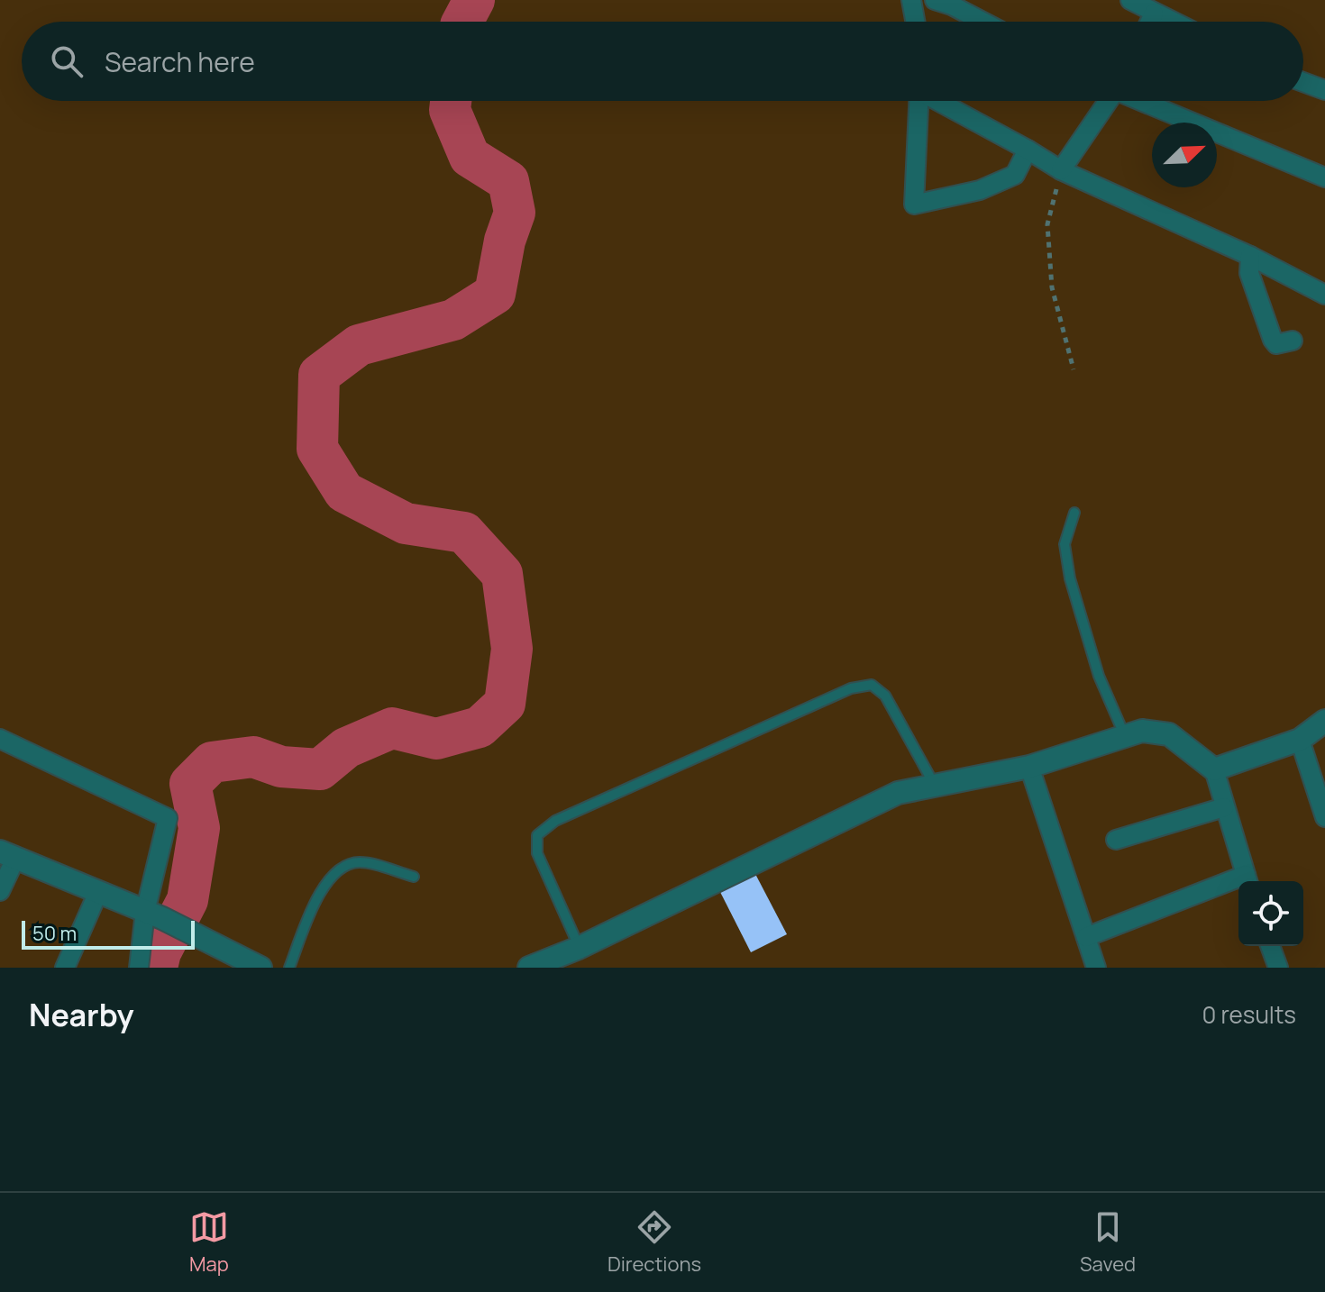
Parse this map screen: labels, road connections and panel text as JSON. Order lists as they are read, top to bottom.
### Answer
{
  "scale_bar": "50 m",
  "north": "top right",
  "page": {
    "search": "Search here",
    "scale": "50 m",
    "heading": ["Nearby", "0 results"],
    "nav": ["Map", "Directions", "Saved"]
  }
}
